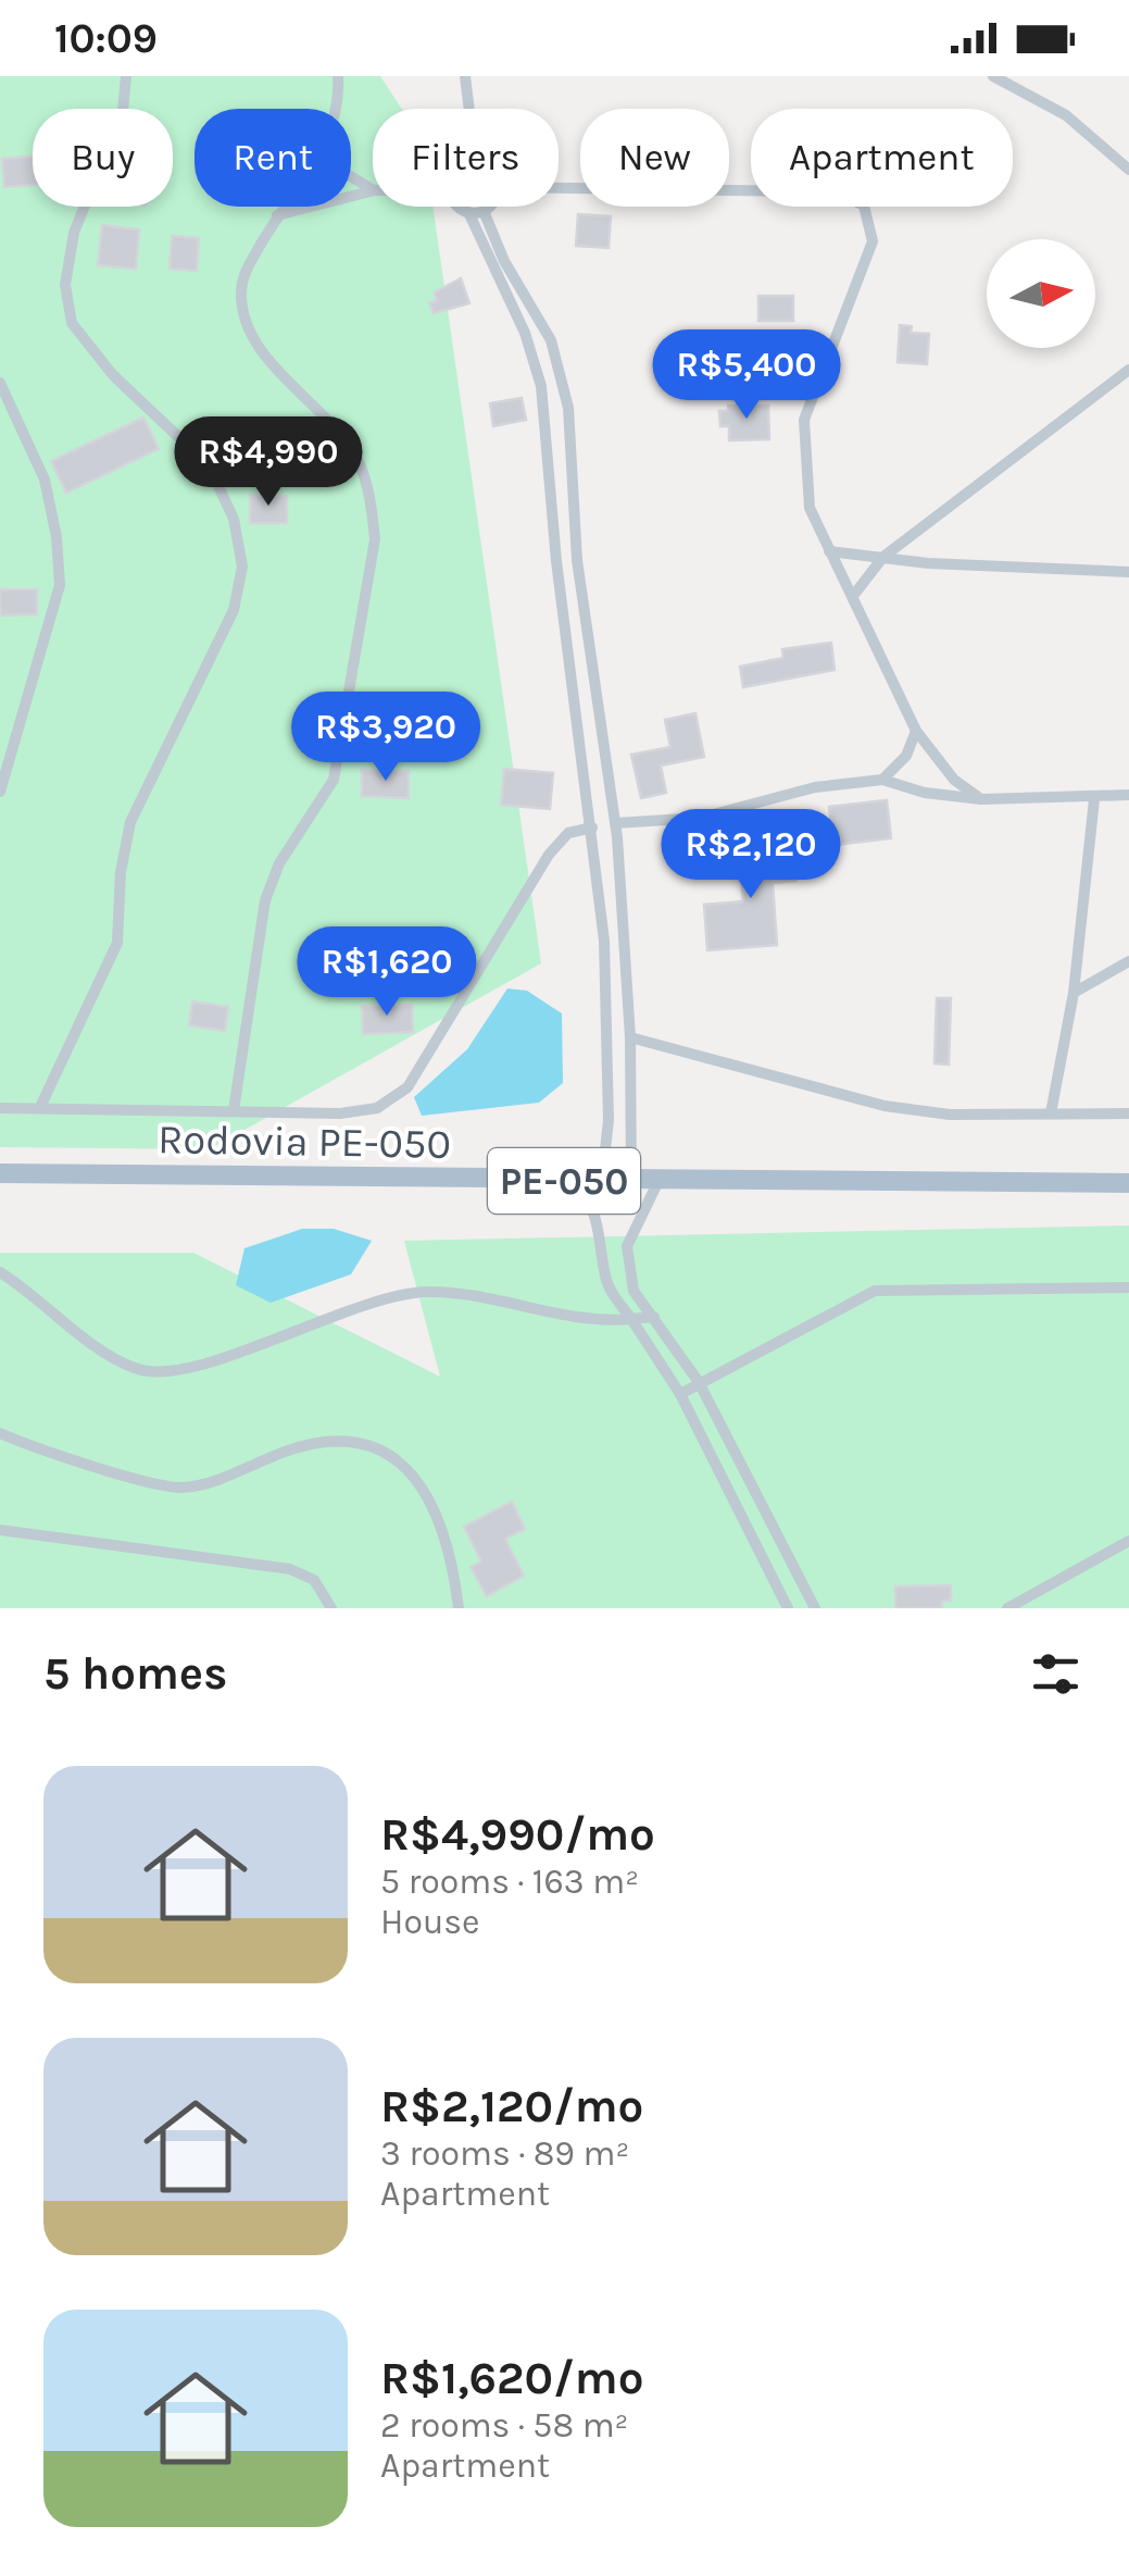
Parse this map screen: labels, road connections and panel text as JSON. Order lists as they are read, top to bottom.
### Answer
{
  "streets": {
    "main road": ["Rodovia PE-050", "PE-050"]
  },
  "north": "right",
  "page": {
    "status": "10:09",
    "chip": [
      "Buy",
      "Rent",
      "Filters",
      "New",
      "Apartment"
    ],
    "price": [
      "R$5,400",
      "R$4,990",
      "R$3,920",
      "R$2,120",
      "R$1,620"
    ],
    "heading": "5 homes",
    "list": [
      {
        "name": "R$4,990/mo",
        "note": "5 rooms · 163 m² · House"
      },
      {
        "name": "R$2,120/mo",
        "note": "3 rooms · 89 m² · Apartment"
      },
      {
        "name": "R$1,620/mo",
        "note": "2 rooms · 58 m² · Apartment"
      }
    ]
  }
}
